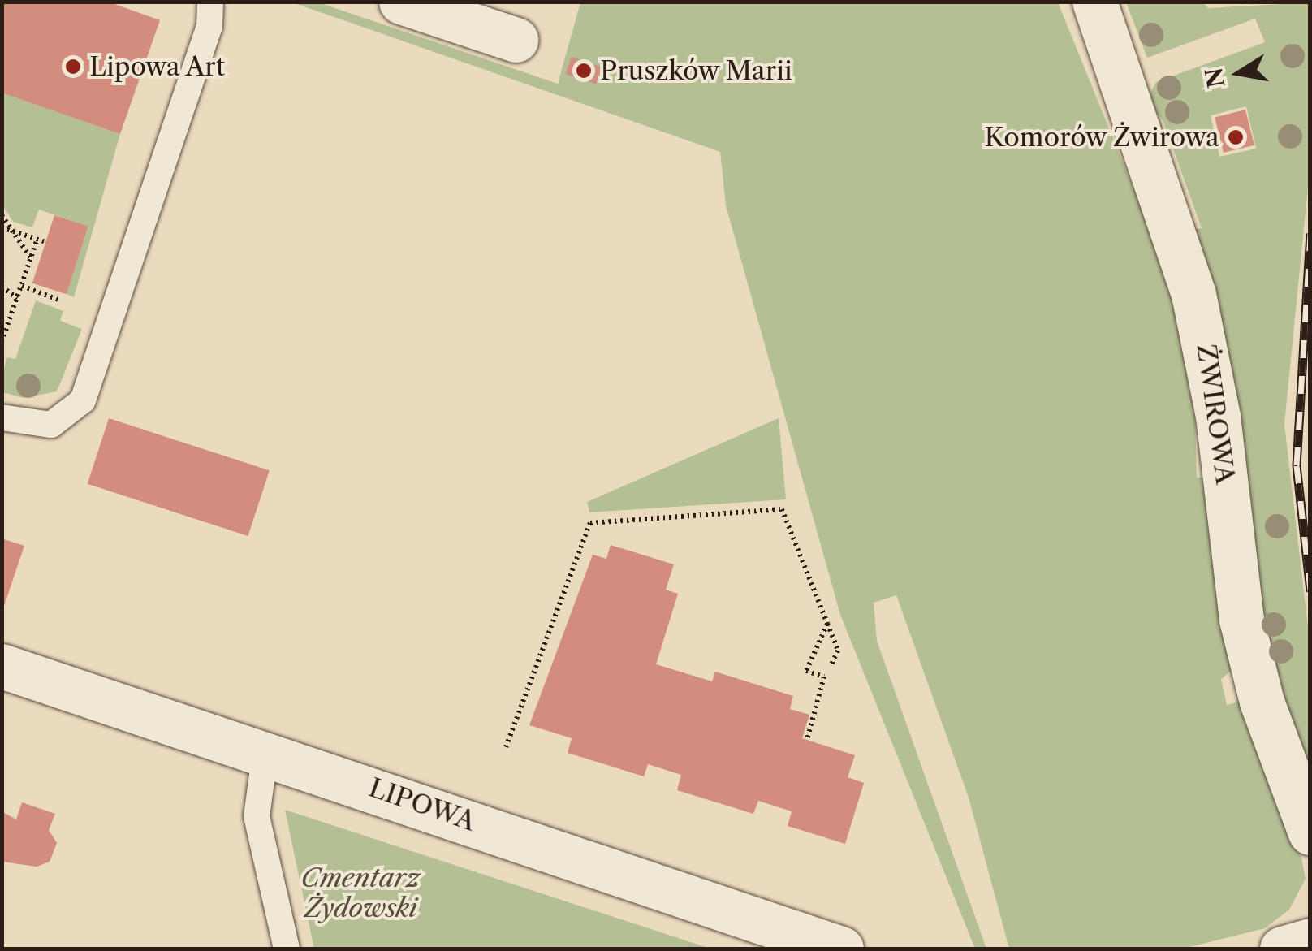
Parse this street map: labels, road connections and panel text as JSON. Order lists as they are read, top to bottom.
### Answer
{
  "streets": {
    "street": ["ŻWIROWA", "LIPOWA"]
  },
  "parks": ["Cmentarz Żydowski"],
  "places": ["Lipowa Art", "Pruszków Marii", "Komorów Żwirowa"],
  "north": "left"
}
